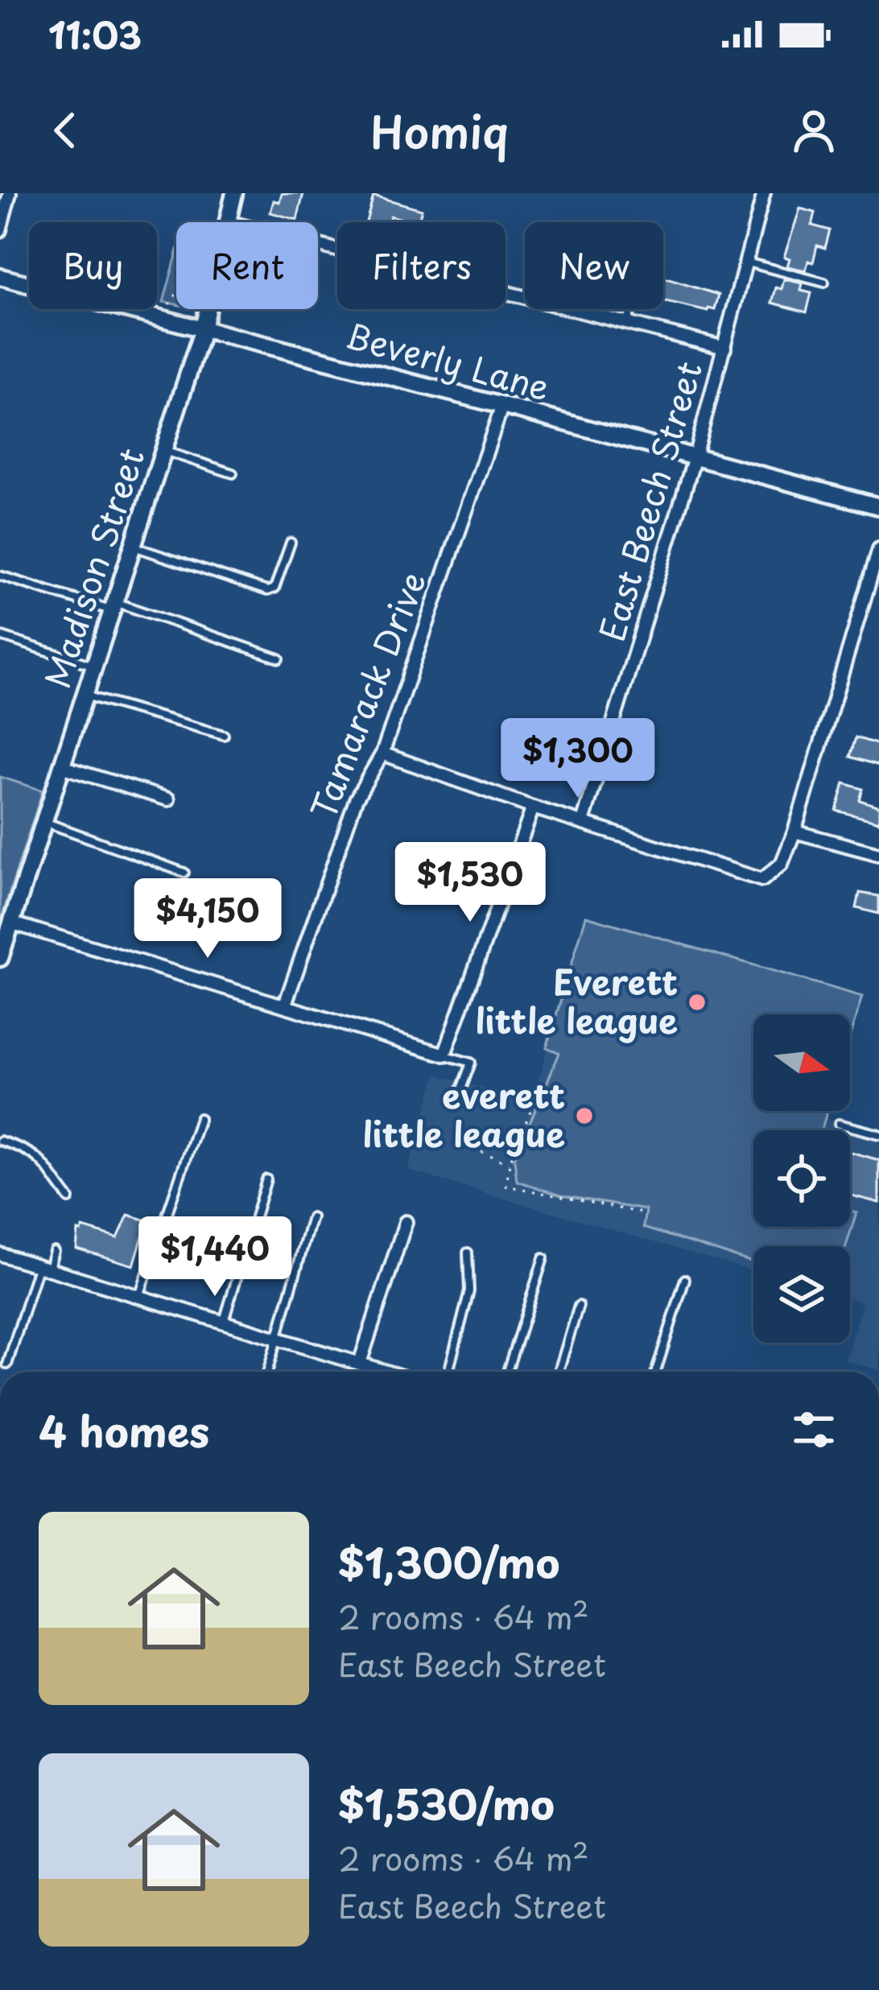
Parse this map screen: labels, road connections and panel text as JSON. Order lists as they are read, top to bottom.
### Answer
{
  "streets": {
    "street": [
      "Beverly Lane",
      "East Beech Street",
      "Madison Street",
      "Tamarack Drive"
    ]
  },
  "crossings": [
    ["Beverly Lane", "East Beech Street"],
    ["Beverly Lane", "Madison Street"],
    ["Beverly Lane", "Tamarack Drive"]
  ],
  "places": ["Everett little league", "everett little league"],
  "north": "right",
  "page": {
    "status": "11:03",
    "header": "Homiq",
    "chip": [
      "Buy",
      "Rent",
      "Filters",
      "New"
    ],
    "price": [
      "$1,300",
      "$1,530",
      "$4,150",
      "$1,440"
    ],
    "heading": "4 homes",
    "list": [
      {
        "name": "$1,300/mo",
        "note": "2 rooms · 64 m² · East Beech Street"
      },
      {
        "name": "$1,530/mo",
        "note": "2 rooms · 64 m² · East Beech Street"
      }
    ]
  }
}
